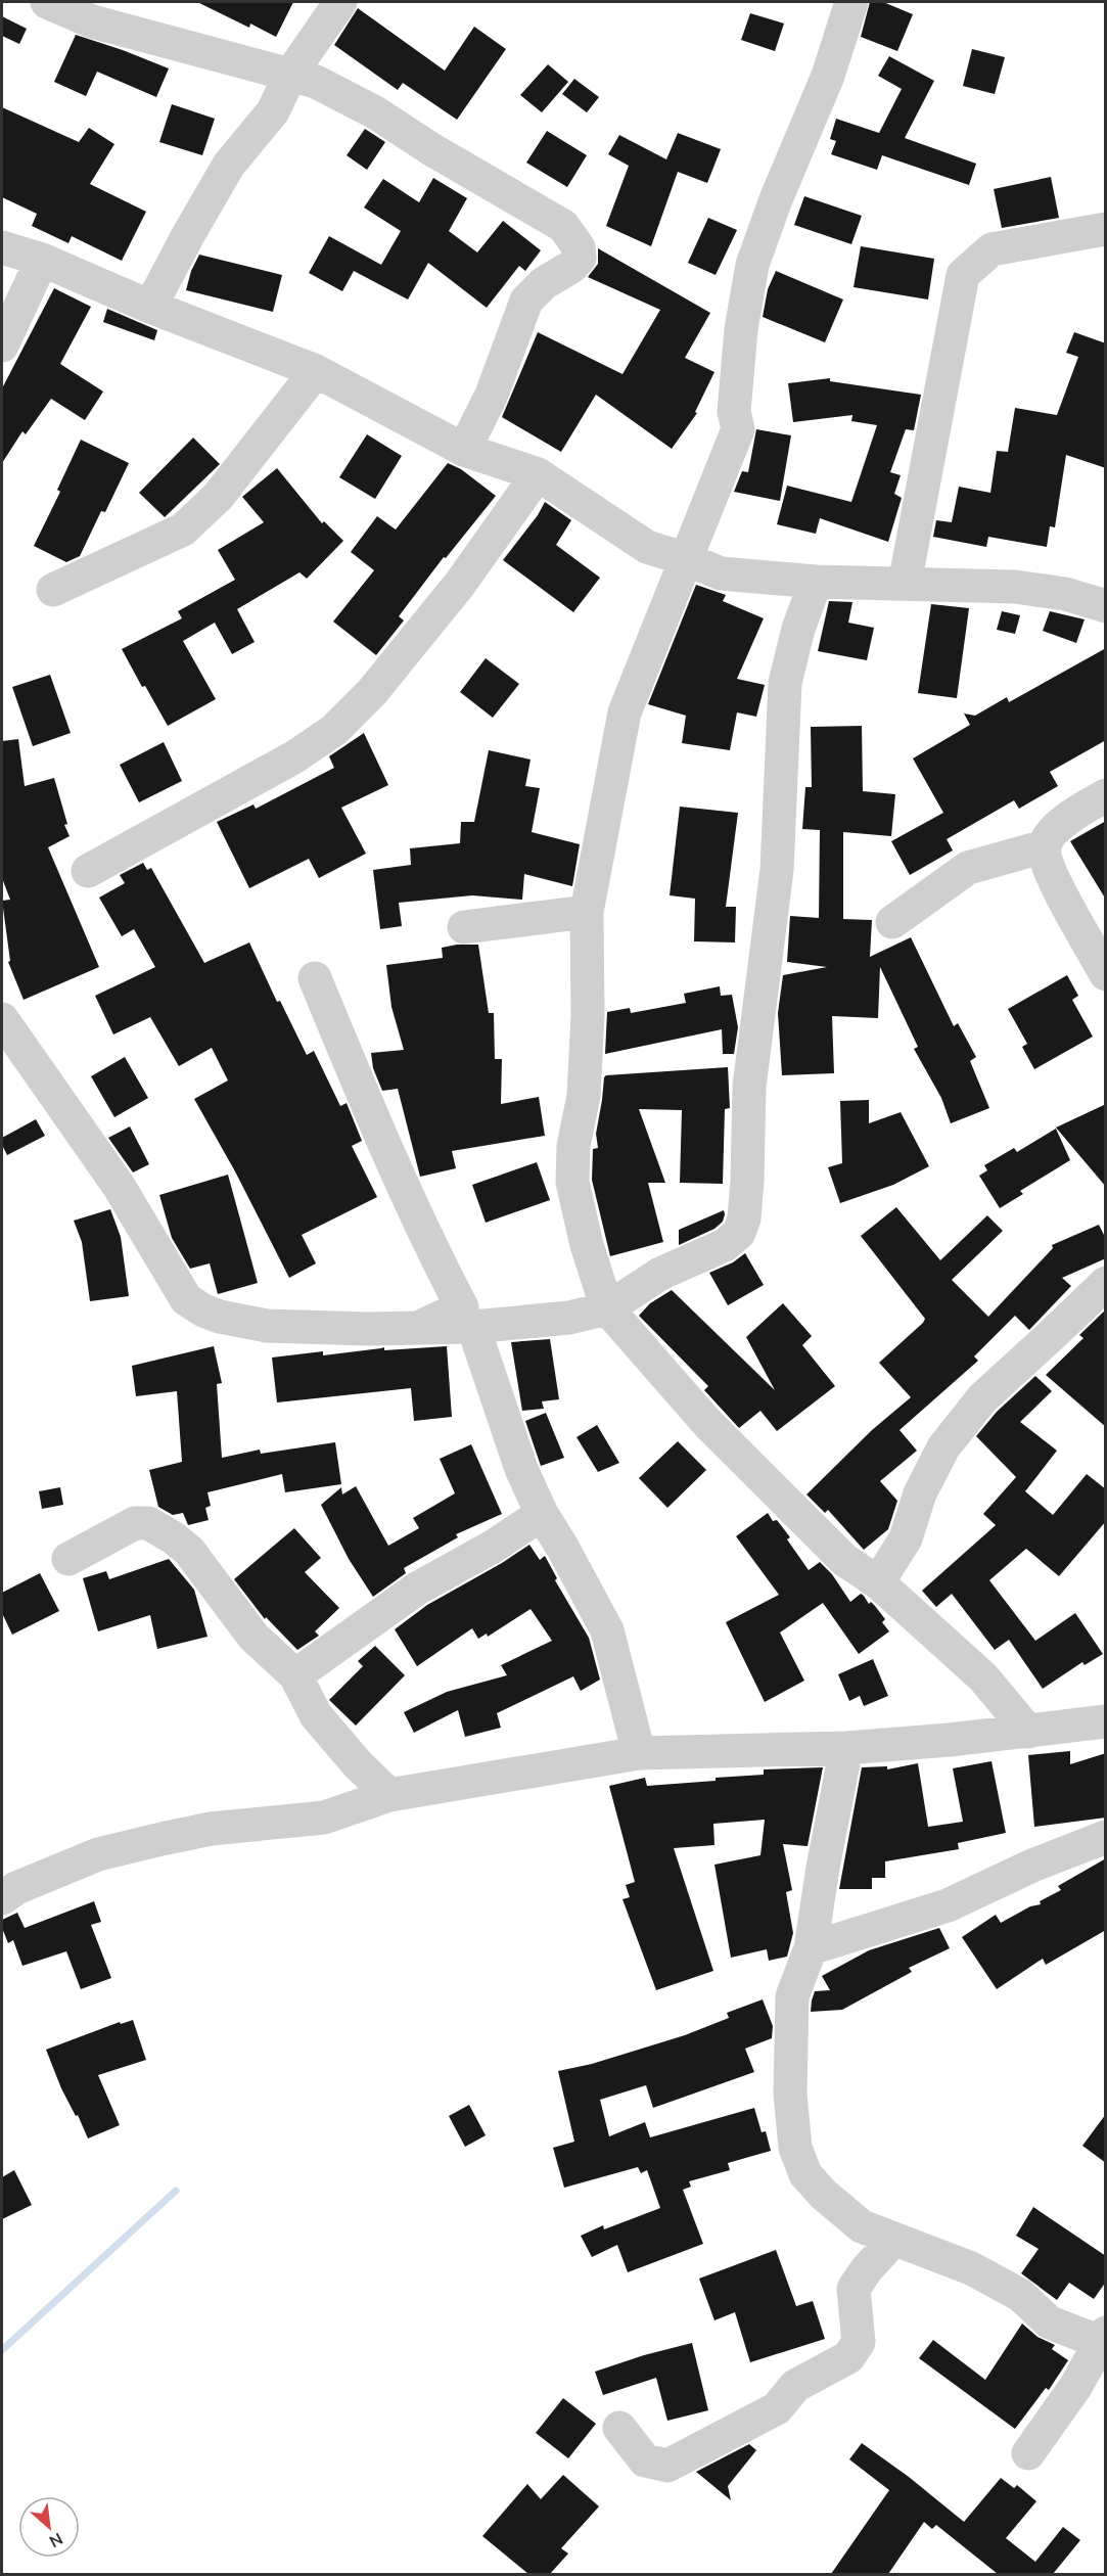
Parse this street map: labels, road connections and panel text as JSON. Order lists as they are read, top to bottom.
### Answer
{
  "north": "bottom right"
}
